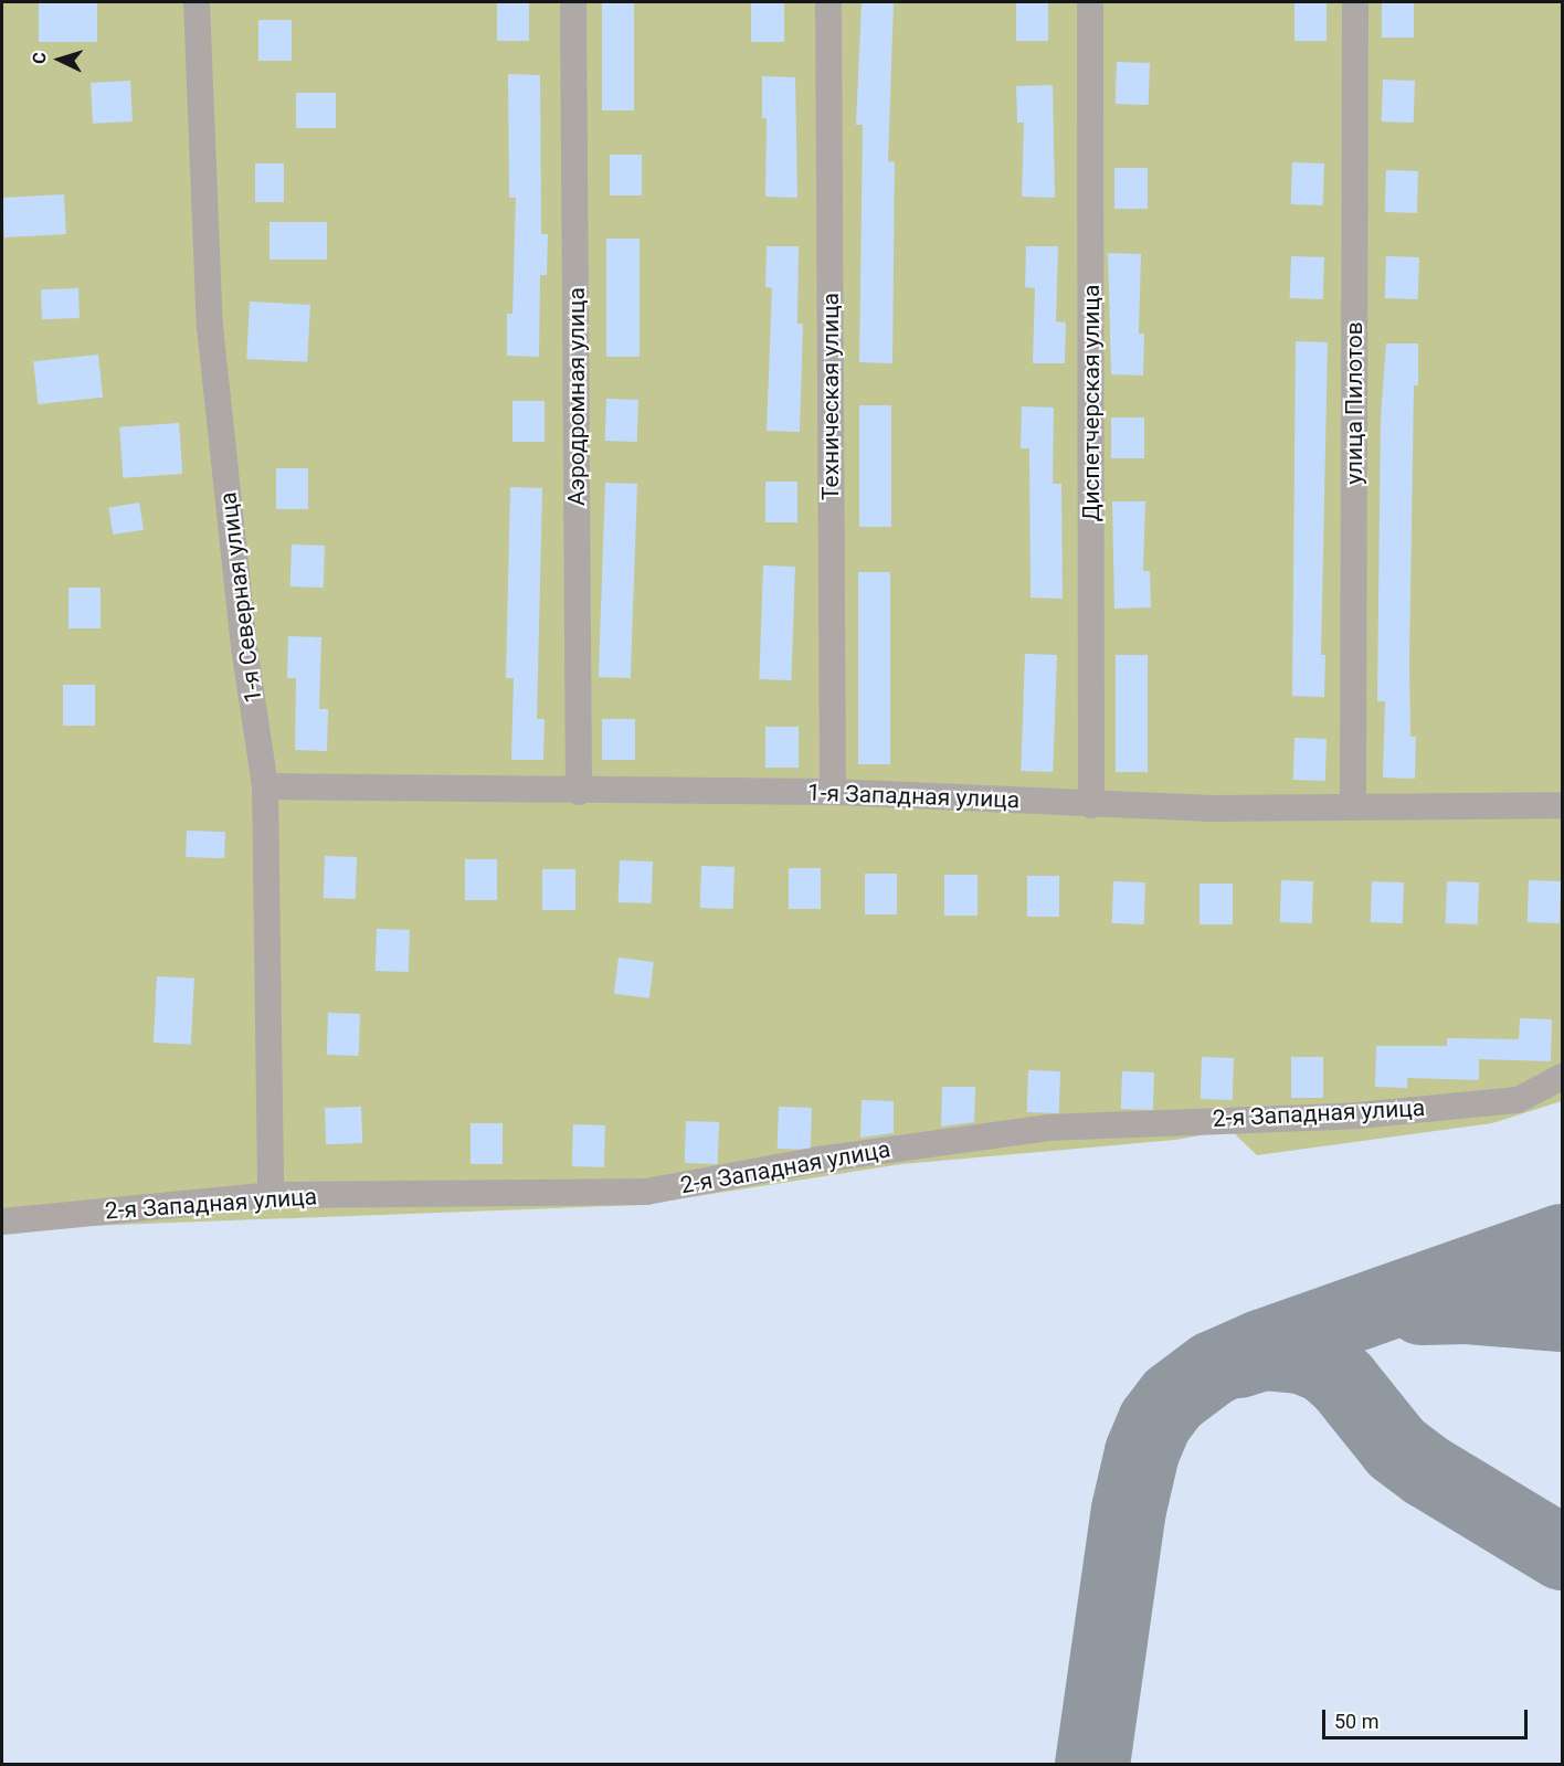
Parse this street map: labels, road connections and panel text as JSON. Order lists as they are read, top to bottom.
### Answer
{
  "streets": {
    "street": [
      "Аэродромная улица",
      "Техническая улица",
      "Диспетчерская улица",
      "улица Пилотов",
      "1-я Северная улица",
      "1-я Западная улица",
      "2-я Западная улица"
    ]
  },
  "crossings": [
    ["Аэродромная улица", "1-я Западная улица"],
    ["Техническая улица", "1-я Западная улица"],
    ["Диспетчерская улица", "1-я Западная улица"],
    ["улица Пилотов", "1-я Западная улица"],
    ["1-я Северная улица", "1-я Западная улица"],
    ["1-я Северная улица", "2-я Западная улица"]
  ],
  "scale_bar": "50 m",
  "north": "left"
}
